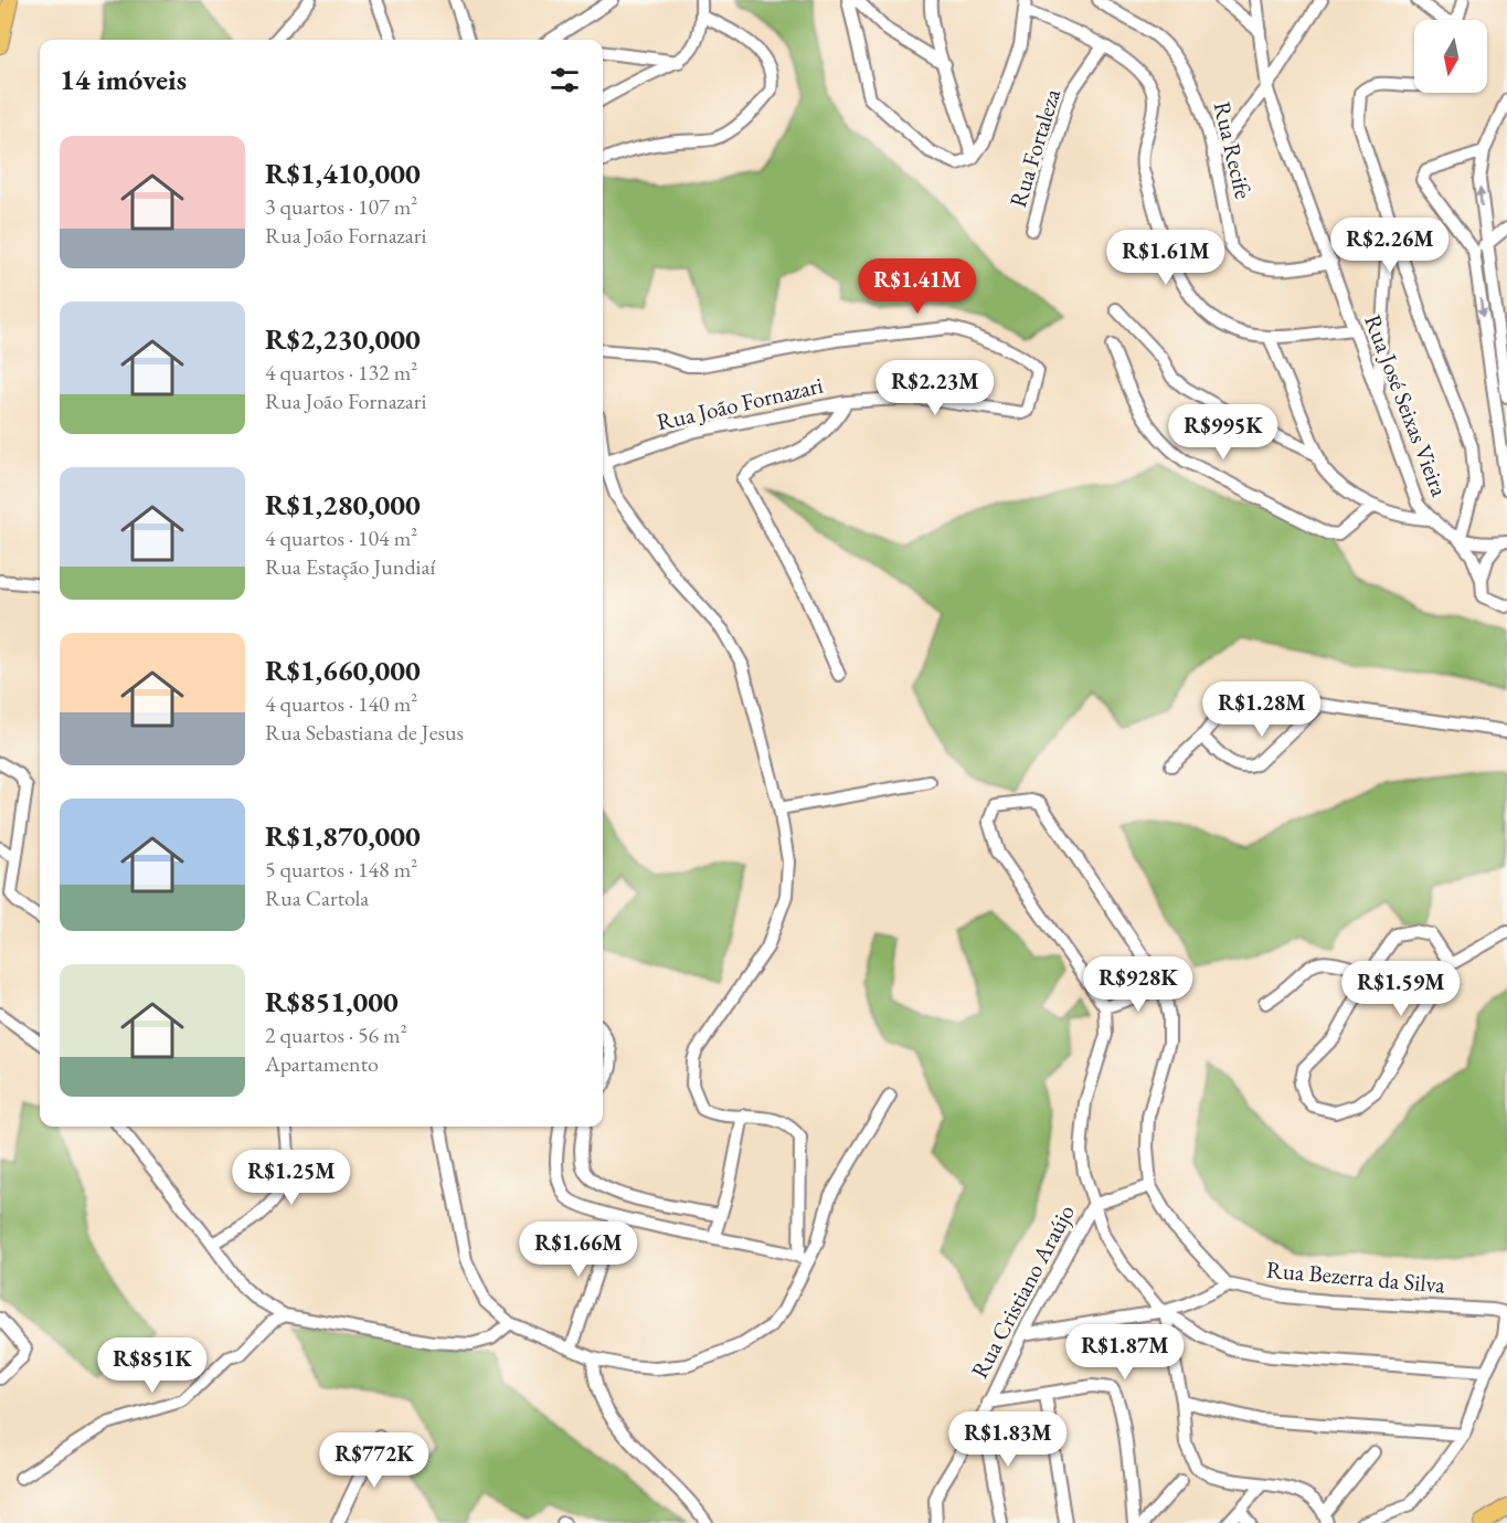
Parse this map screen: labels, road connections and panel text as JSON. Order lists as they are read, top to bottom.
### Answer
{
  "streets": {
    "street": [
      "Rua Fortaleza",
      "Rua Recife",
      "Rua João Fornazari",
      "Rua José Seixas Vieira",
      "Rua Bezerra da Silva",
      "Rua Cristiano Araújo"
    ]
  },
  "crossings": [
    ["Rua Recife", "Rua José Seixas Vieira"]
  ],
  "north": "bottom",
  "page": {
    "heading": "14 imóveis",
    "list": [
      {
        "name": "R$1,410,000",
        "note": "3 quartos · 107 m² · Rua João Fornazari"
      },
      {
        "name": "R$2,230,000",
        "note": "4 quartos · 132 m² · Rua João Fornazari"
      },
      {
        "name": "R$1,280,000",
        "note": "4 quartos · 104 m² · Rua Estação Jundiaí"
      },
      {
        "name": "R$1,660,000",
        "note": "4 quartos · 140 m² · Rua Sebastiana de Jesus"
      },
      {
        "name": "R$1,870,000",
        "note": "5 quartos · 148 m² · Rua Cartola"
      },
      {
        "name": "R$851,000",
        "note": "2 quartos · 56 m² · Apartamento"
      }
    ],
    "price": [
      "R$2.26M",
      "R$1.61M",
      "R$1.41M",
      "R$2.23M",
      "R$995K",
      "R$1.28M",
      "R$928K",
      "R$1.59M",
      "R$1.25M",
      "R$1.66M",
      "R$1.87M",
      "R$851K",
      "R$1.83M",
      "R$772K"
    ]
  }
}
